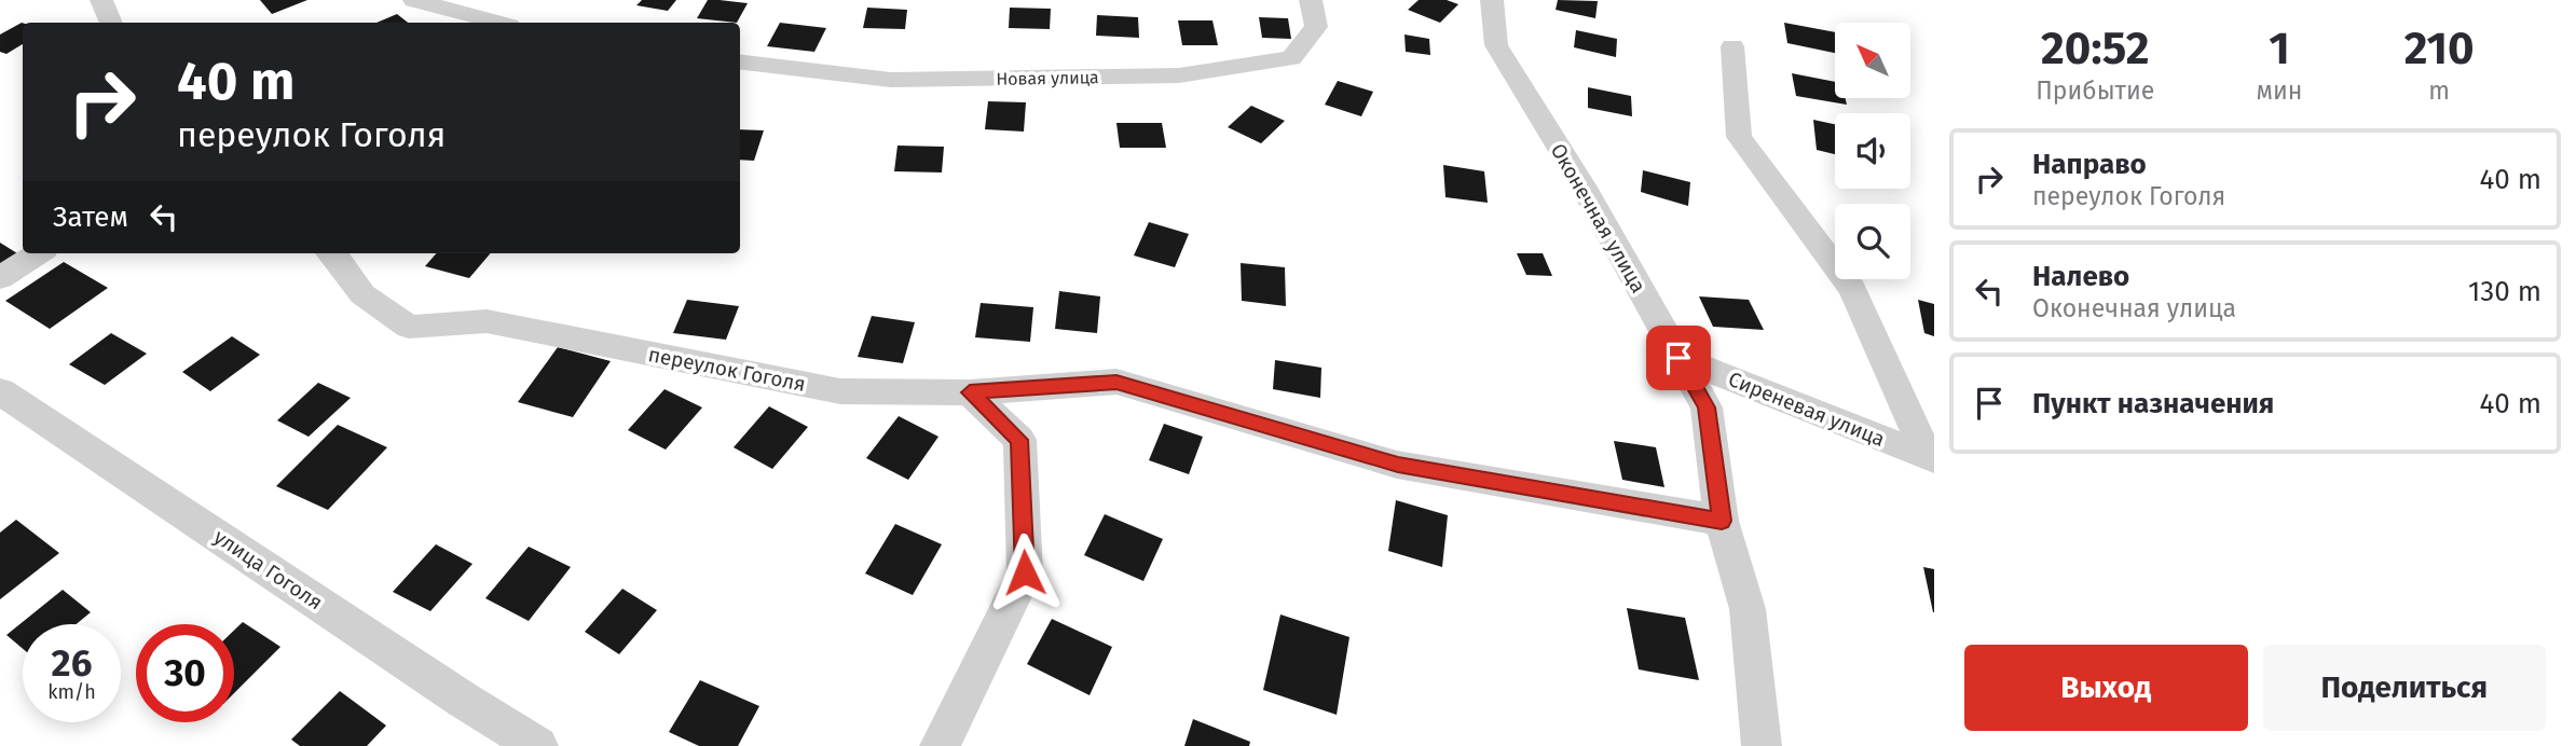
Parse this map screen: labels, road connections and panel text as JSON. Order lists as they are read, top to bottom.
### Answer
{
  "streets": {
    "street": [
      "Новая улица",
      "Оконечная улица",
      "переулок Гоголя",
      "Сиреневая улица",
      "улица Гоголя"
    ]
  },
  "crossings": [
    ["Оконечная улица", "переулок Гоголя"],
    ["Оконечная улица", "Сиреневая улица"]
  ],
  "north": "top left",
  "page": {
    "eta": [
      "20:52",
      "Прибытие",
      "1",
      "мин",
      "210",
      "m"
    ],
    "turn": ["40 m", "переулок Гоголя"],
    "list": [
      {
        "name": "Направо",
        "note": "переулок Гоголя",
        "value": "40 m"
      },
      {
        "name": "Налево",
        "note": "Оконечная улица",
        "value": "130 m"
      },
      {
        "name": "Пункт назначения",
        "value": "40 m"
      }
    ],
    "then": "Затем",
    "speed": "26 km/h",
    "limit": "30",
    "buttons": ["Выход", "Поделиться"]
  }
}
